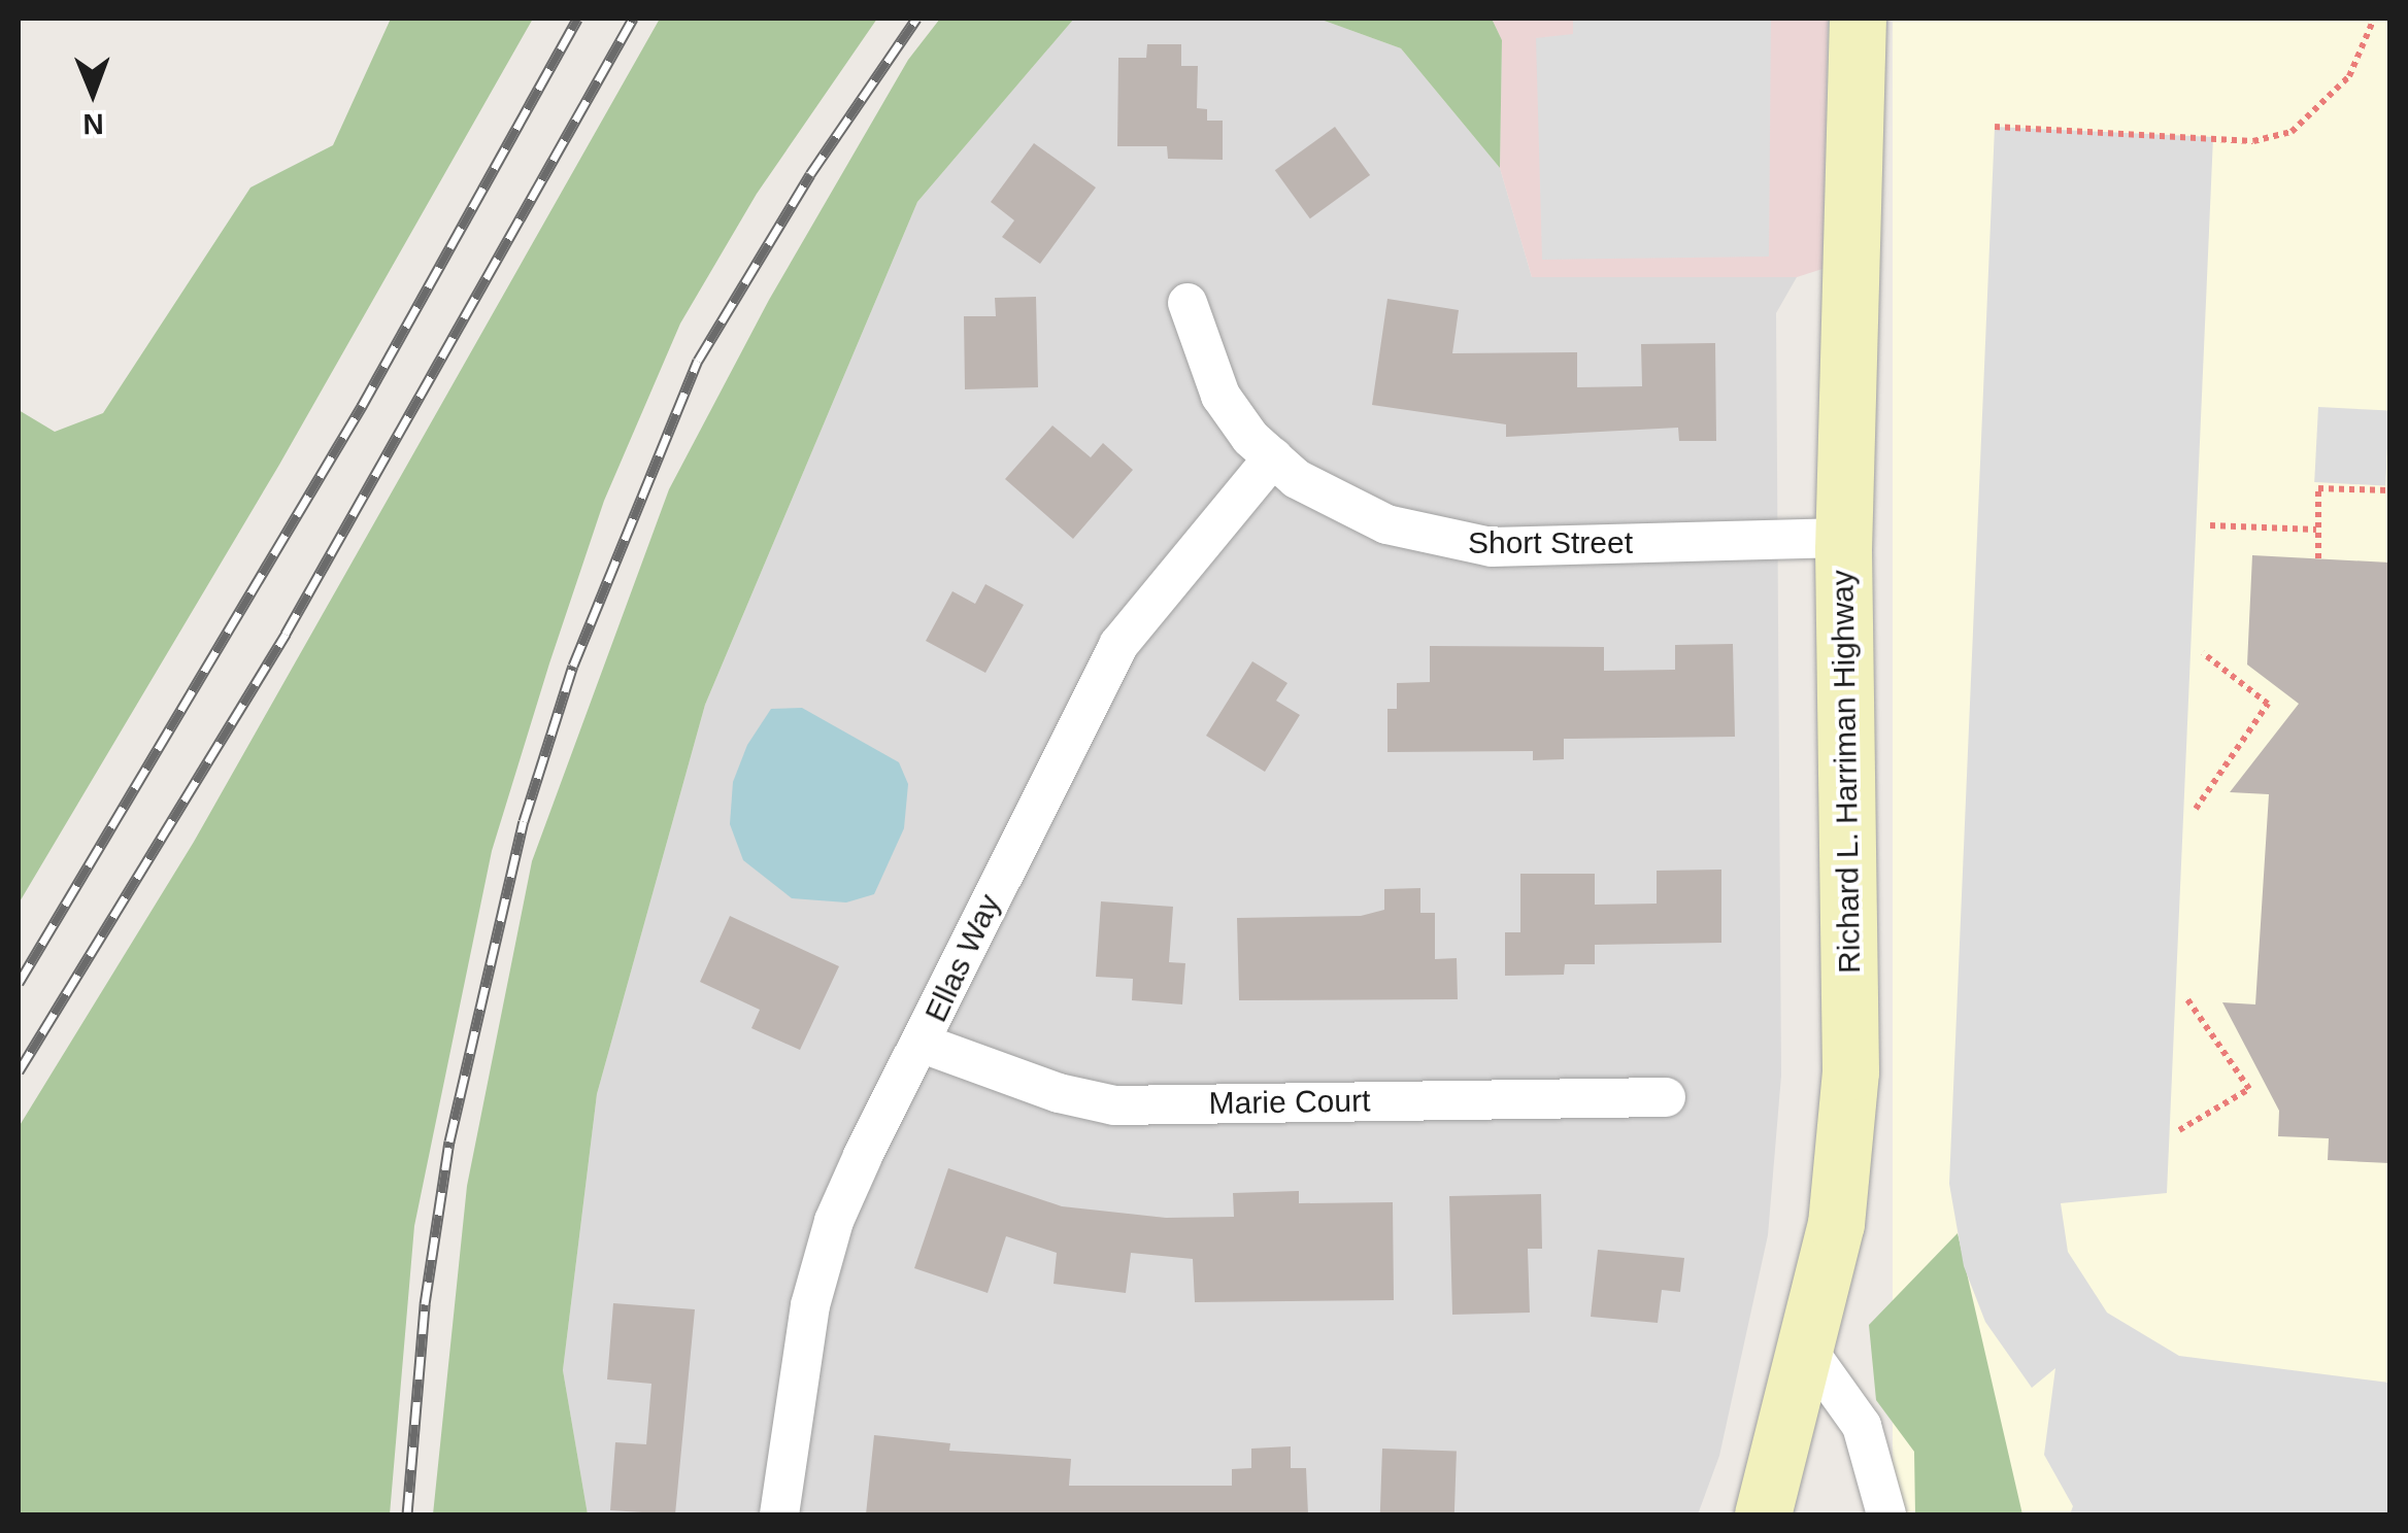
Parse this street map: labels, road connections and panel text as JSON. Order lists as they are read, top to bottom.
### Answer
{
  "streets": {
    "main road": ["Richard L. Harriman Highway"],
    "street": ["Short Street", "Ellas Way", "Marie Court"]
  },
  "crossings": [
    ["Short Street", "Richard L. Harriman Highway"],
    ["Short Street", "Ellas Way"],
    ["Ellas Way", "Marie Court"]
  ],
  "north": "bottom"
}
